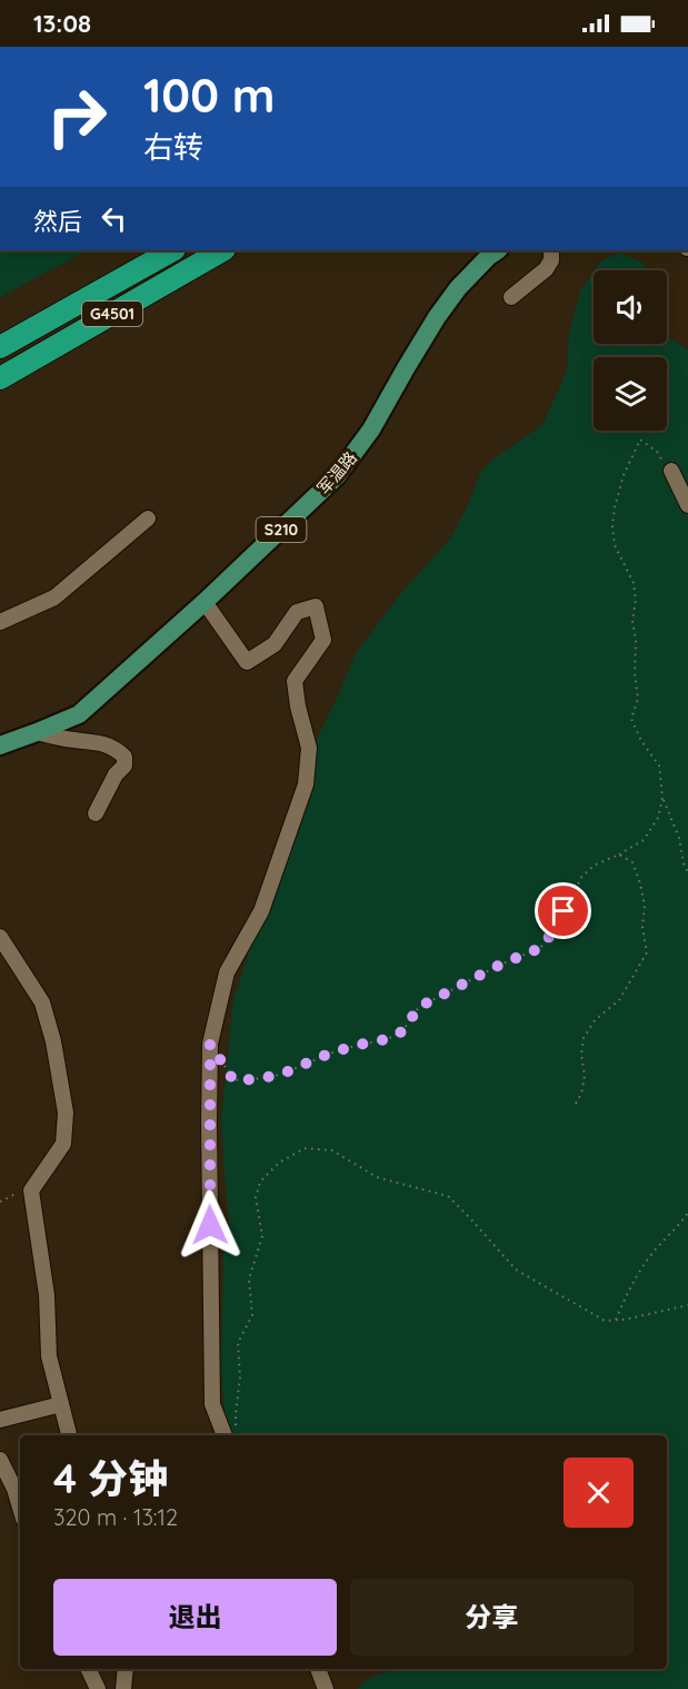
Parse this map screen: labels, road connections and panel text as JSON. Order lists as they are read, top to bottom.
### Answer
{
  "streets": {
    "highway": ["G4501"],
    "main road": ["军温路", "S210"]
  },
  "page": {
    "status": "13:08",
    "turn": ["100 m", "右转"],
    "then": "然后",
    "heading": ["4 分钟", "320 m · 13:12"],
    "buttons": ["退出", "分享"]
  }
}
